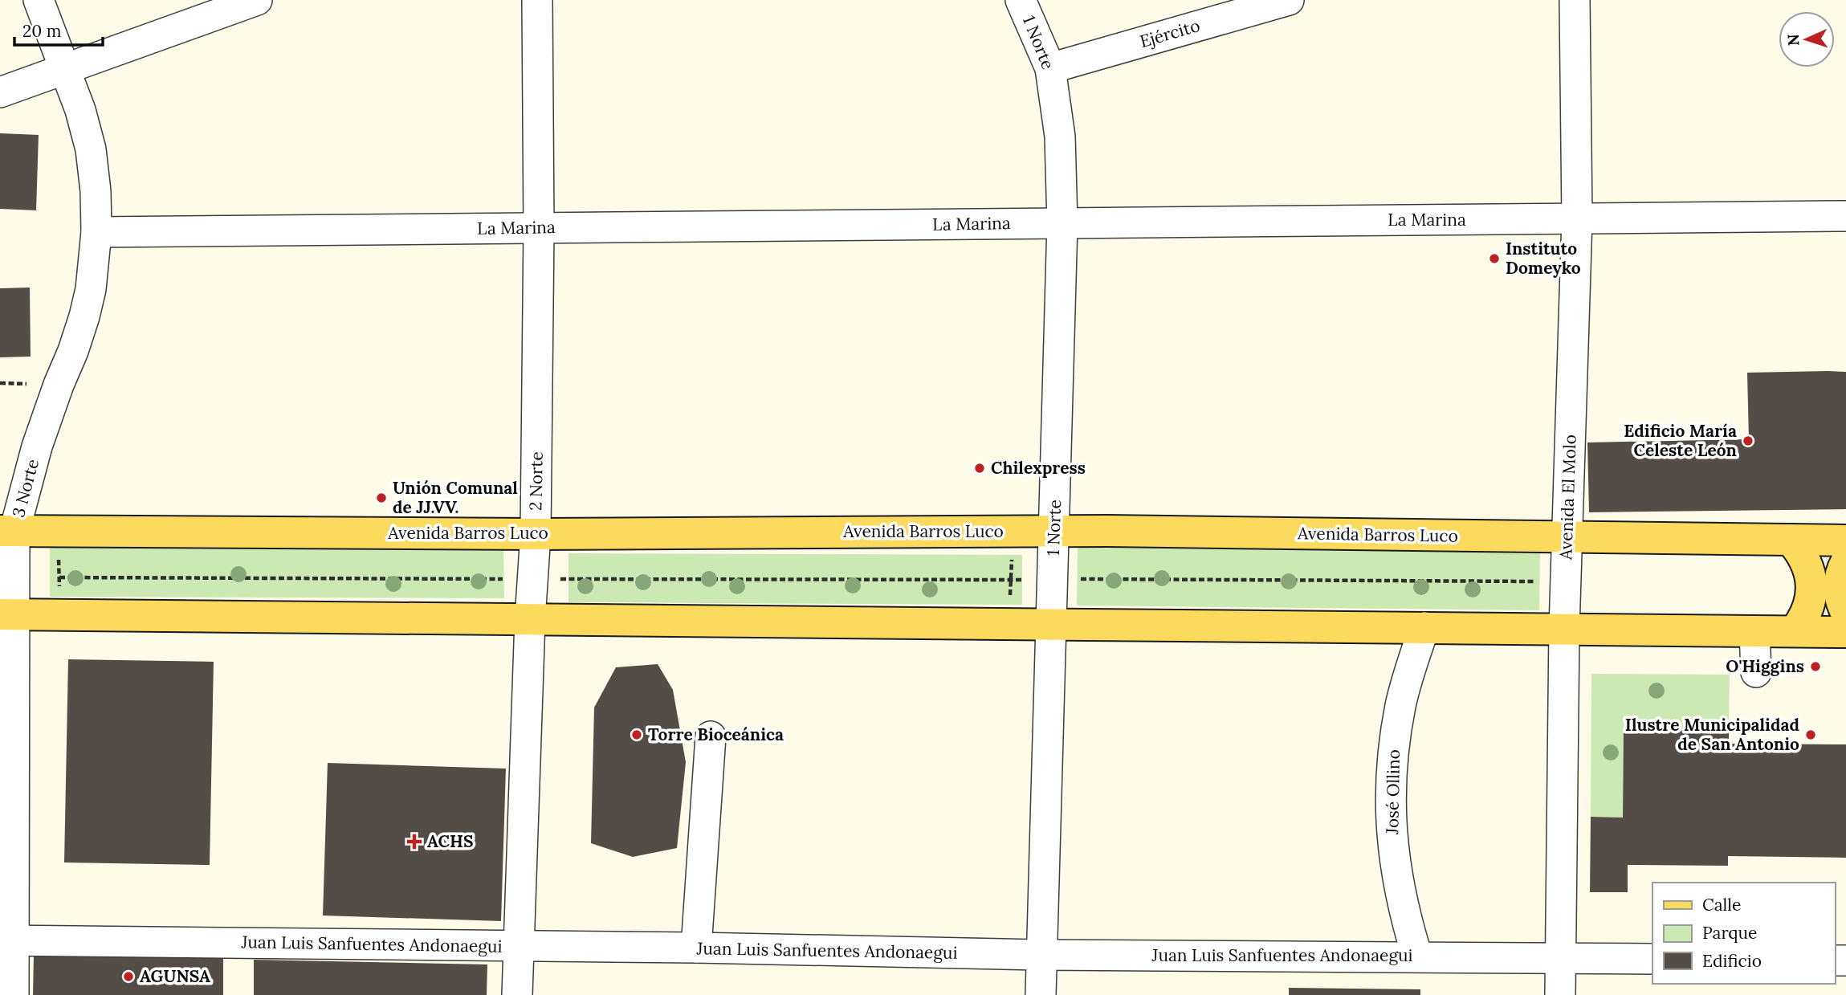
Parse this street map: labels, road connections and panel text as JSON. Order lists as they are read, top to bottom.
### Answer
{
  "streets": {
    "main road": ["Avenida Barros Luco"],
    "street": [
      "Ejército",
      "1 Norte",
      "La Marina",
      "2 Norte",
      "3 Norte",
      "Avenida El Molo",
      "José Ollino",
      "Juan Luis Sanfuentes Andonaegui"
    ]
  },
  "crossings": [
    ["Ejército", "1 Norte"],
    ["1 Norte", "La Marina"],
    ["1 Norte", "Avenida Barros Luco"],
    ["1 Norte", "Juan Luis Sanfuentes Andonaegui"],
    ["La Marina", "2 Norte"],
    ["La Marina", "3 Norte"],
    ["La Marina", "Avenida El Molo"],
    ["2 Norte", "Avenida Barros Luco"],
    ["2 Norte", "Juan Luis Sanfuentes Andonaegui"],
    ["3 Norte", "Avenida Barros Luco"],
    ["3 Norte", "Juan Luis Sanfuentes Andonaegui"],
    ["Avenida El Molo", "Avenida Barros Luco"],
    ["Avenida El Molo", "Juan Luis Sanfuentes Andonaegui"],
    ["José Ollino", "Juan Luis Sanfuentes Andonaegui"]
  ],
  "places": {
    "other": [
      "Instituto Domeyko",
      "Edificio María Celeste León",
      "Chilexpress",
      "Unión Comunal de JJ.VV.",
      "O'Higgins",
      "Torre Bioceánica",
      "Ilustre Municipalidad de San Antonio",
      "AGUNSA"
    ],
    "health": ["ACHS"]
  },
  "legend": ["Calle", "Parque", "Edificio"],
  "scale_bar": "20 m",
  "north": "left"
}
